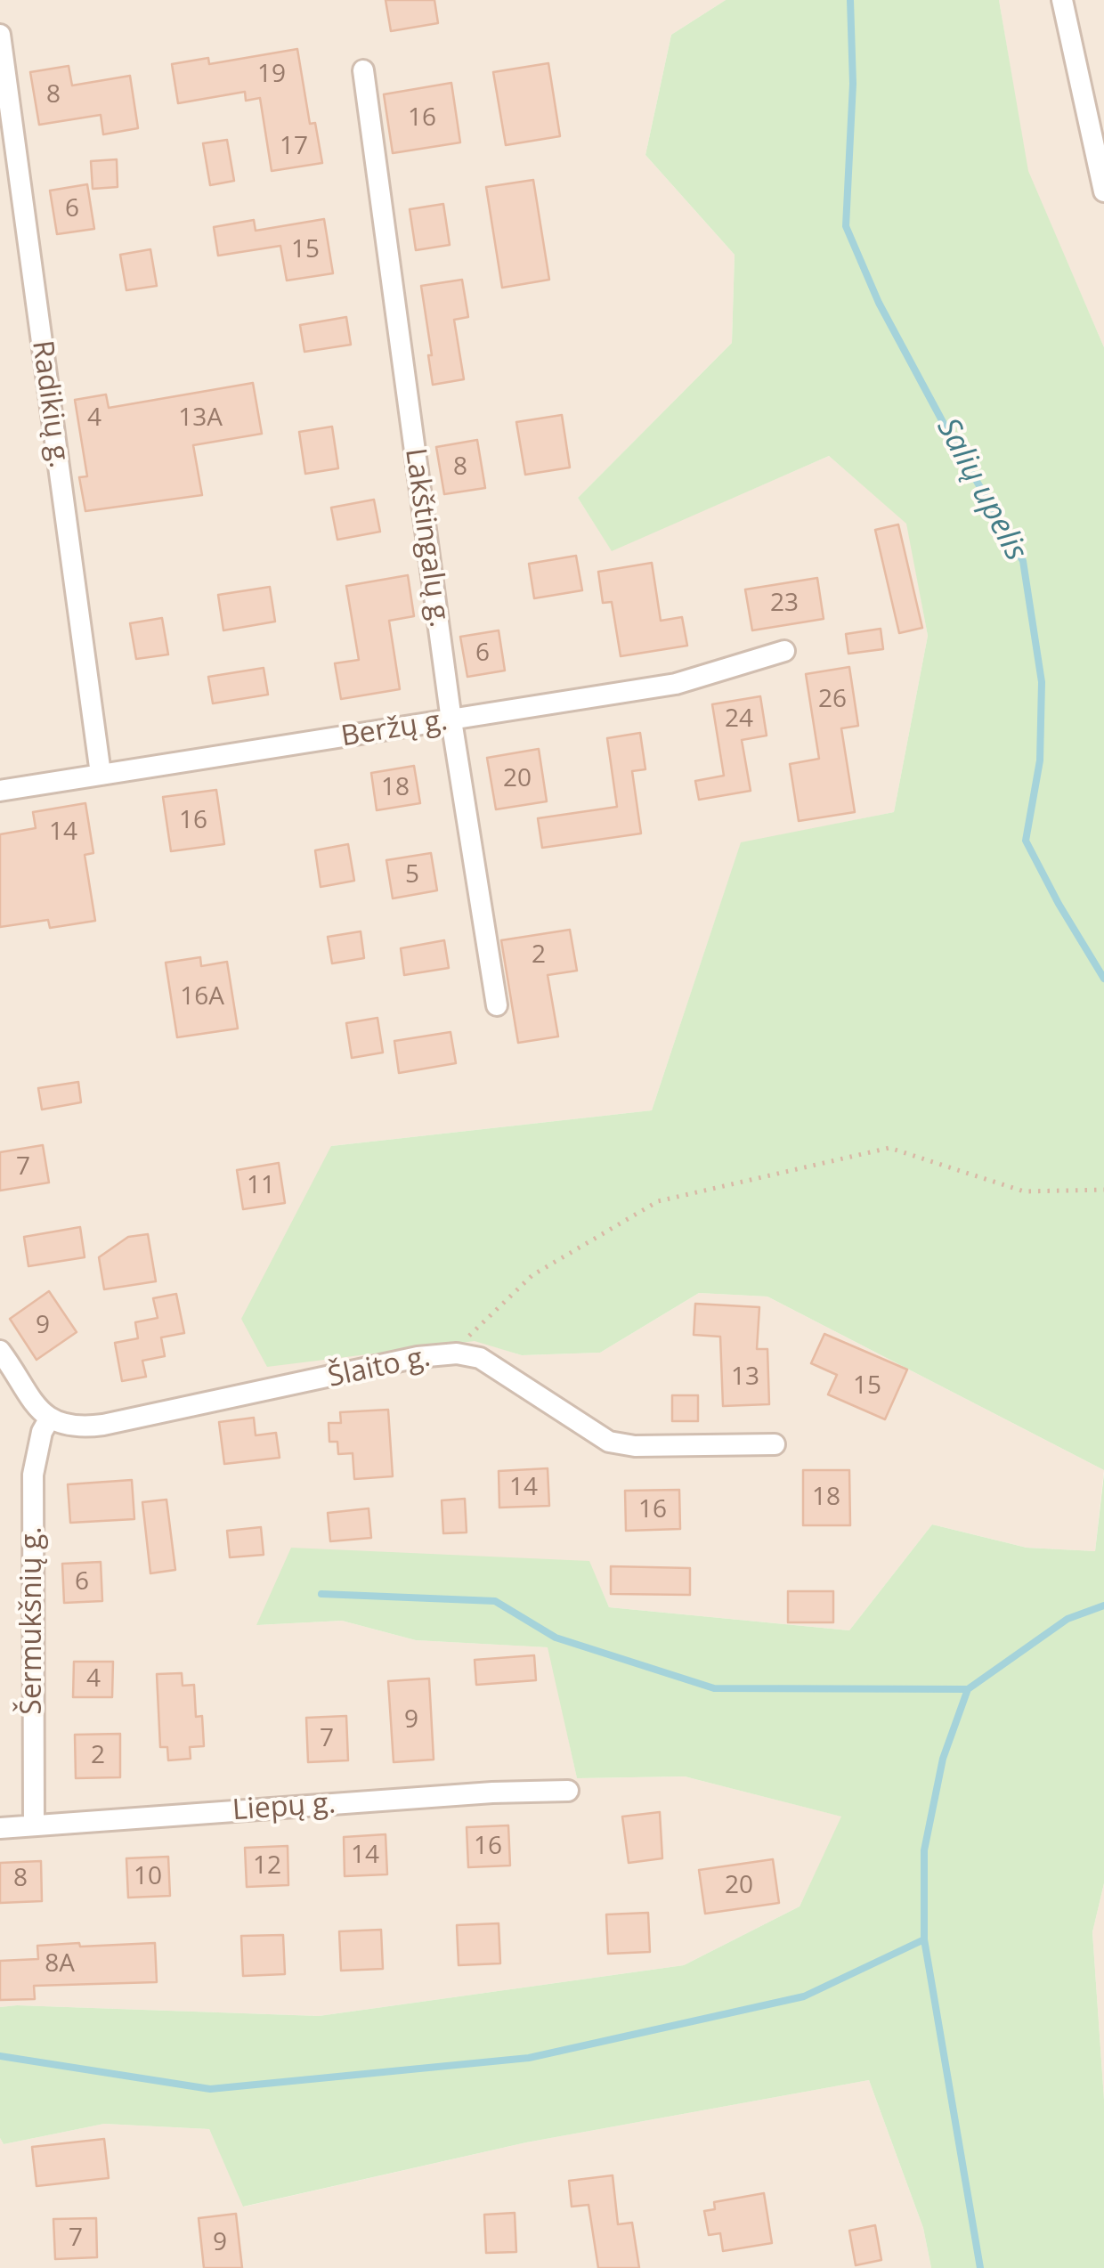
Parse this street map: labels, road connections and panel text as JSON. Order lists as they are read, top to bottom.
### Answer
{
  "streets": {
    "street": [
      "Radikių g.",
      "Lakštingalų g.",
      "Beržų g.",
      "Šlaito g.",
      "Šermukšnių g.",
      "Liepų g."
    ]
  },
  "crossings": [
    ["Radikių g.", "Beržų g."],
    ["Lakštingalų g.", "Beržų g."],
    ["Šlaito g.", "Šermukšnių g."],
    ["Šermukšnių g.", "Liepų g."]
  ],
  "water": ["Salių upelis"],
  "house_numbers": [
    "19",
    "8",
    "16",
    "17",
    "6",
    "15",
    "4",
    "13A",
    "8",
    "23",
    "6",
    "26",
    "24",
    "20",
    "18",
    "16",
    "14",
    "5",
    "2",
    "16A",
    "7",
    "11",
    "9",
    "13",
    "15",
    "14",
    "18",
    "16",
    "6",
    "4",
    "9",
    "7",
    "2",
    "16",
    "14",
    "12",
    "10",
    "8",
    "20",
    "8A",
    "7",
    "9"
  ]
}
